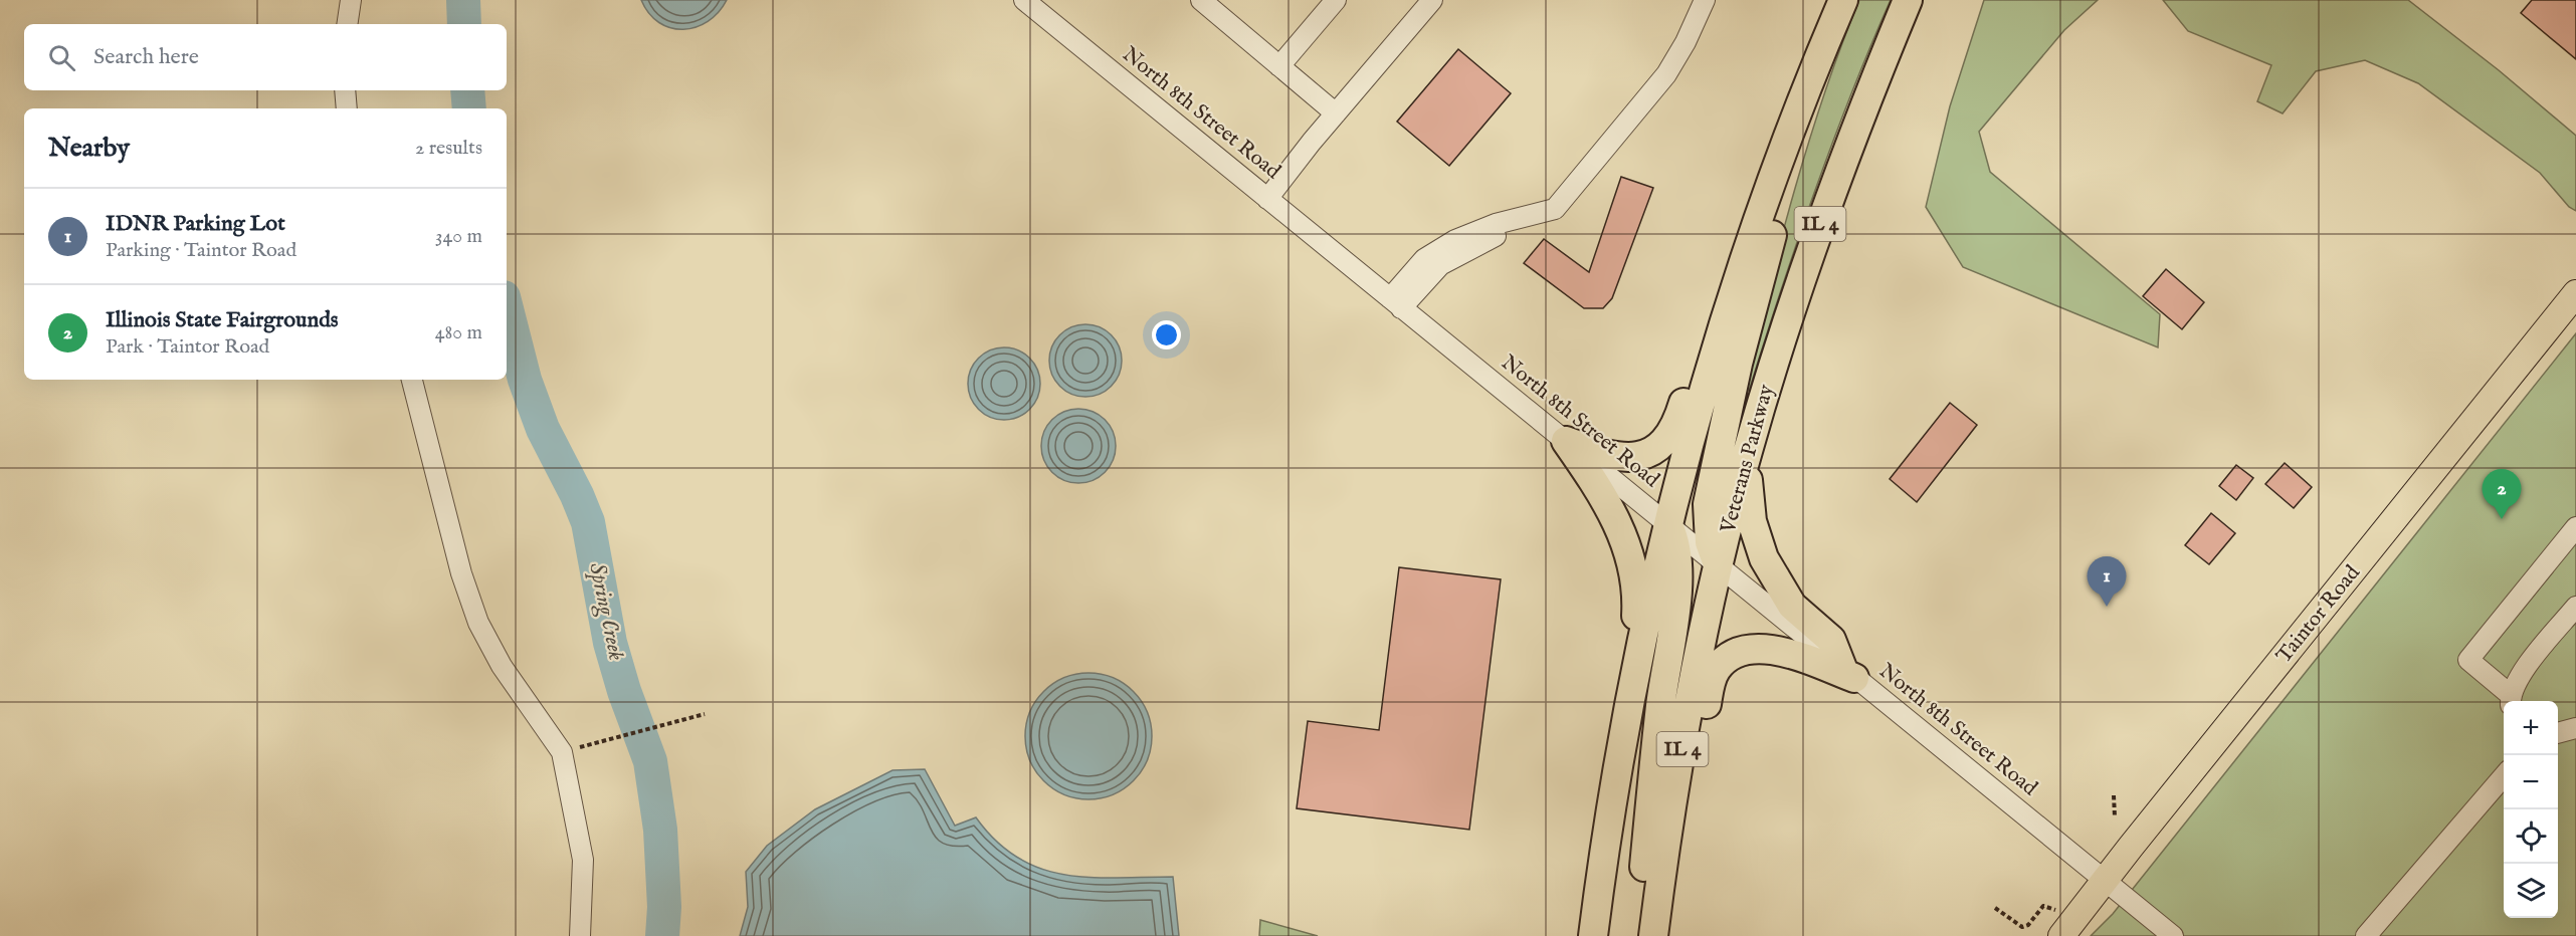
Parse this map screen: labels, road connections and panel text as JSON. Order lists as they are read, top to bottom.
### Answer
{
  "streets": {
    "highway": ["IL 4", "Veterans Parkway"],
    "main road": ["Taintor Road"],
    "street": ["North 8th Street Road"]
  },
  "crossings": [
    ["North 8th Street Road", "IL 4"],
    ["North 8th Street Road", "Veterans Parkway"],
    ["North 8th Street Road", "Taintor Road"]
  ],
  "water": ["Spring Creek"],
  "page": {
    "search": "Search here",
    "heading": ["Nearby", "2 results"],
    "list": [
      {
        "mark": "1",
        "name": "IDNR Parking Lot",
        "note": "Parking · Taintor Road",
        "value": "340 m"
      },
      {
        "mark": "2",
        "name": "Illinois State Fairgrounds",
        "note": "Park · Taintor Road",
        "value": "480 m"
      }
    ],
    "pins": ["2", "1"],
    "map_buttons": ["+", "−"]
  }
}
